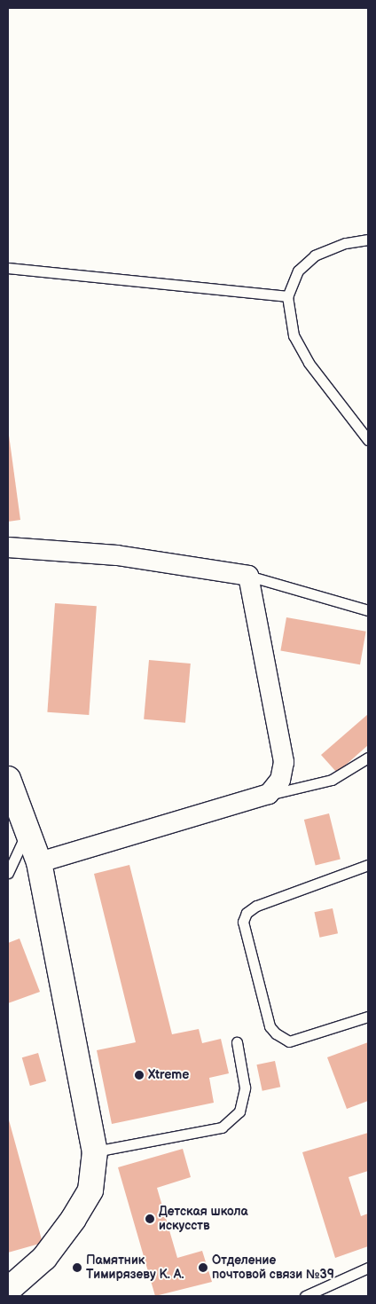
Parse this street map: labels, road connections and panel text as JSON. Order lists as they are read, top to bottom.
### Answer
{
  "places": [
    "Xtreme",
    "Детская школа искусств",
    "Памятник Тимирязеву К. А.",
    "Отделение почтовой связи №39"
  ]
}
